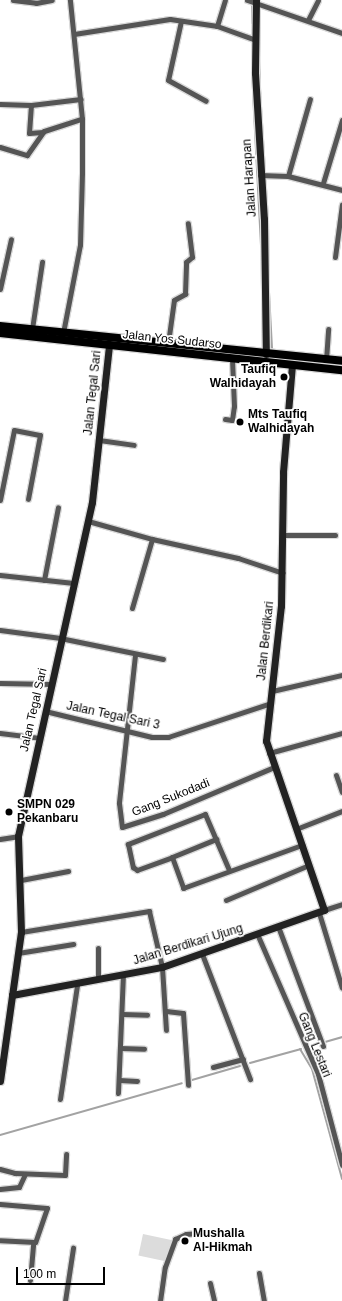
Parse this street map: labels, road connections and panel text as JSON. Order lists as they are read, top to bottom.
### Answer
{
  "streets": {
    "main road": ["Jalan Yos Sudarso"],
    "street": [
      "Jalan Harapan",
      "Jalan Tegal Sari",
      "Jalan Berdikari",
      "Jalan Tegal Sari 3",
      "Gang Sukodadi",
      "Jalan Berdikari Ujung",
      "Gang Lestari"
    ]
  },
  "crossings": [
    ["Jalan Harapan", "Jalan Yos Sudarso"],
    ["Jalan Yos Sudarso", "Jalan Tegal Sari"],
    ["Jalan Yos Sudarso", "Jalan Berdikari"],
    ["Jalan Tegal Sari", "Jalan Tegal Sari 3"],
    ["Jalan Tegal Sari", "Jalan Berdikari Ujung"],
    ["Jalan Berdikari", "Jalan Tegal Sari 3"],
    ["Jalan Berdikari", "Gang Sukodadi"],
    ["Jalan Berdikari", "Jalan Berdikari Ujung"],
    ["Jalan Tegal Sari 3", "Gang Sukodadi"],
    ["Jalan Berdikari Ujung", "Gang Lestari"]
  ],
  "places": [
    "Taufiq Walhidayah",
    "Mts Taufiq Walhidayah",
    "SMPN 029 Pekanbaru",
    "Mushalla Al-Hikmah"
  ],
  "scale_bar": "100 m"
}
